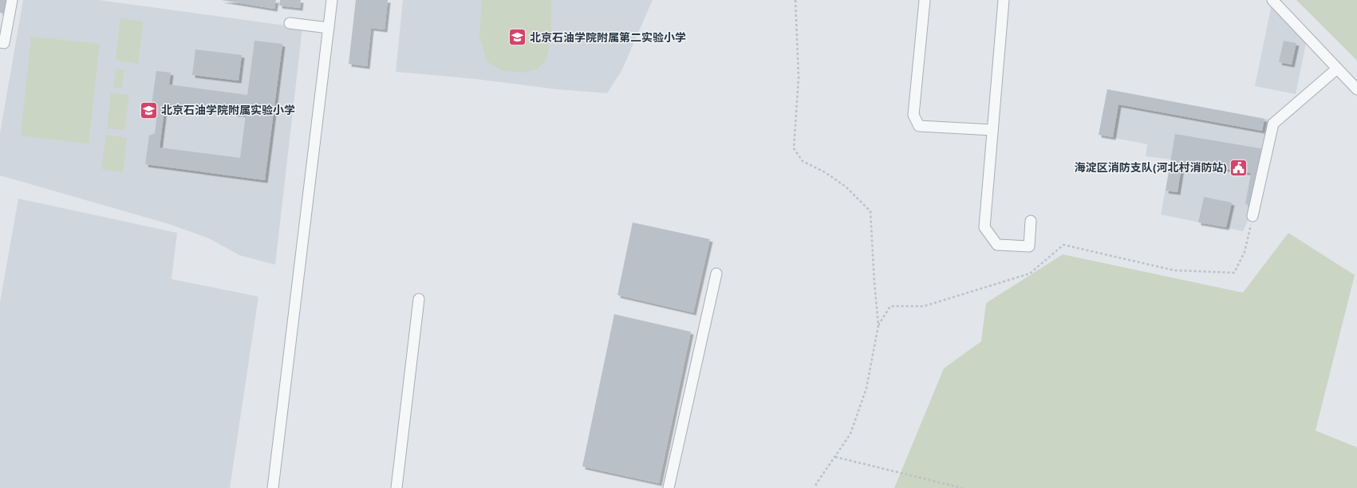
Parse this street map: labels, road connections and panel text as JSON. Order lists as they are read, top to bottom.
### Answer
{
  "places": {
    "school or university": ["北京石油学院附属第二实验小学", "北京石油学院附属实验小学"],
    "public building": ["海淀区消防支队(河北村消防站)"]
  }
}
